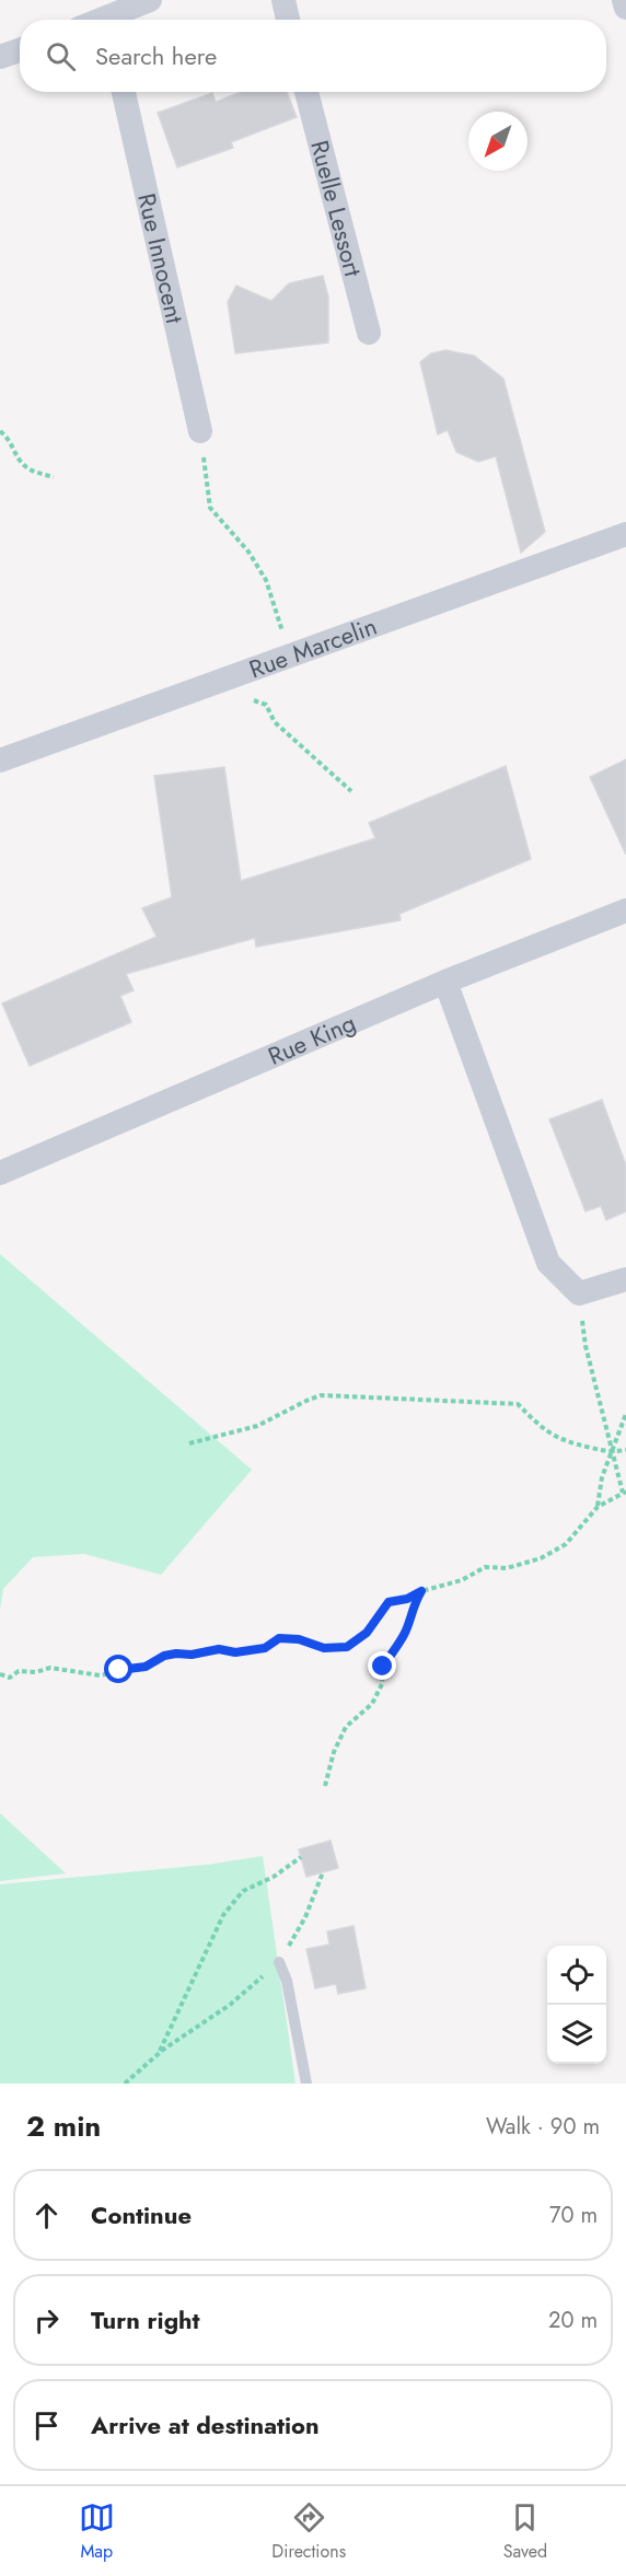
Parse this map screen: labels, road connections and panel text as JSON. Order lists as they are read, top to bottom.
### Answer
{
  "streets": {
    "street": [
      "Ruelle Lessort",
      "Rue Innocent",
      "Rue Marcelin",
      "Rue King"
    ]
  },
  "north": "bottom left",
  "page": {
    "search": "Search here",
    "heading": ["2 min", "Walk · 90 m"],
    "list": [
      ["Continue", "70 m"],
      ["Turn right", "20 m"],
      "Arrive at destination"
    ],
    "nav": ["Map", "Directions", "Saved"]
  }
}
